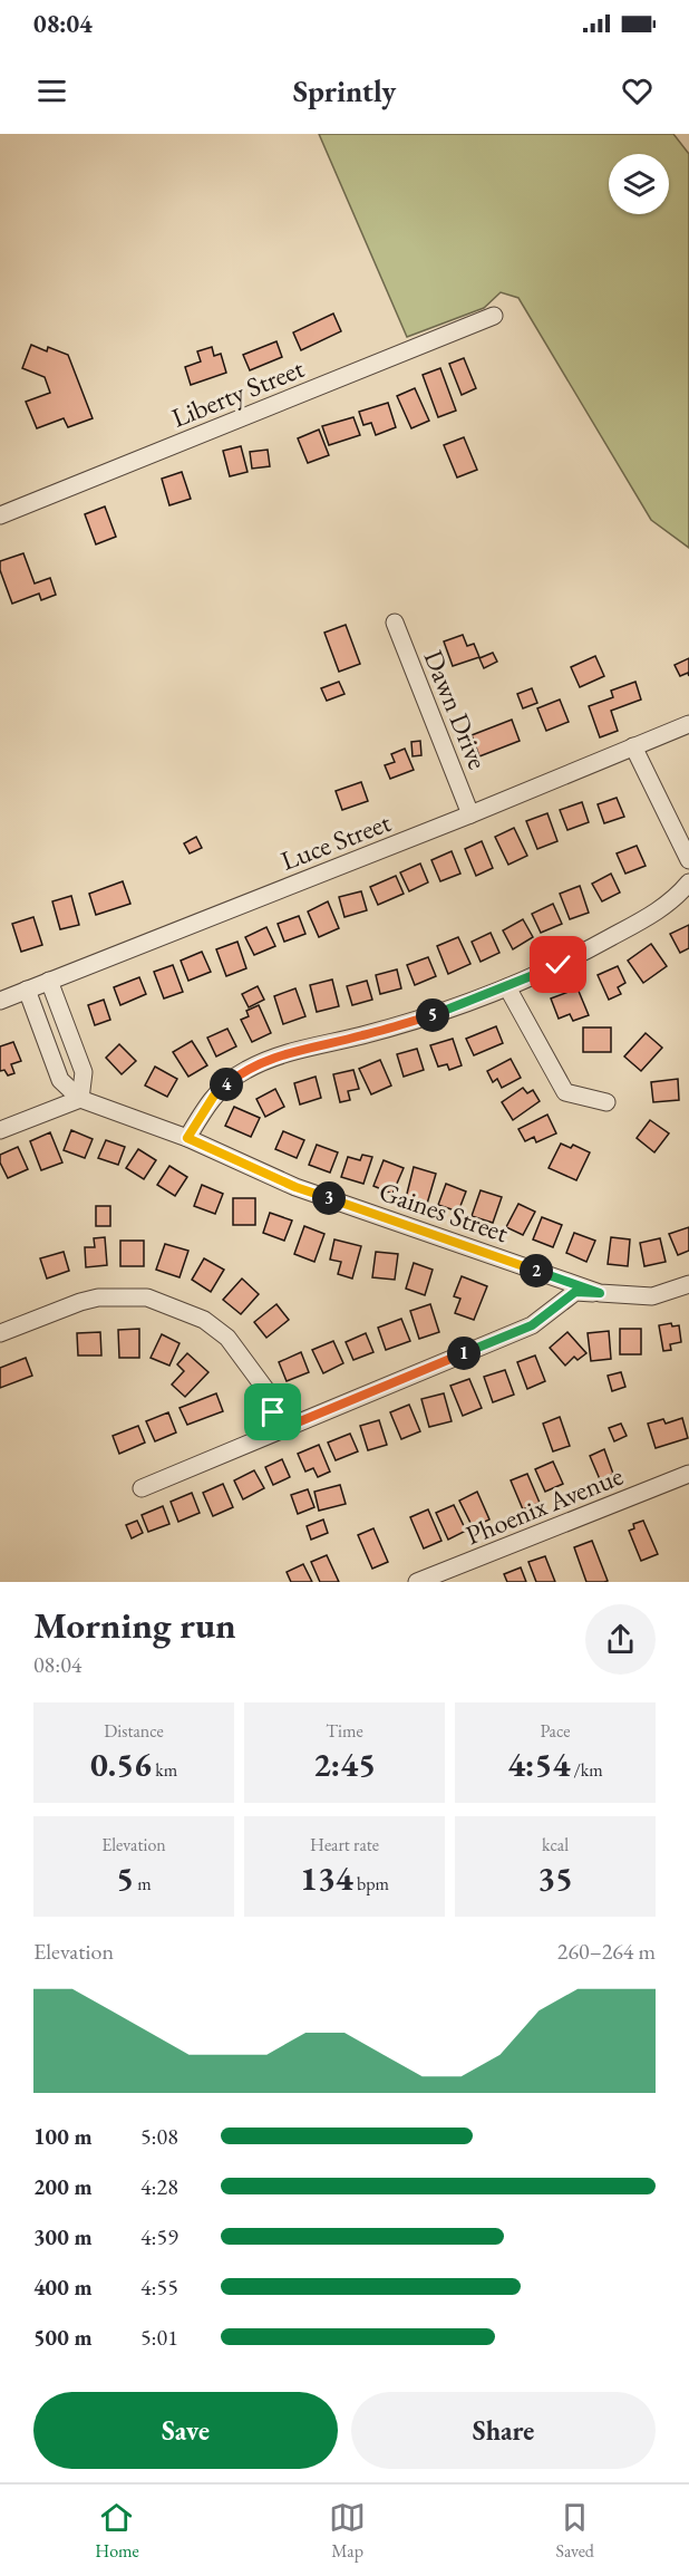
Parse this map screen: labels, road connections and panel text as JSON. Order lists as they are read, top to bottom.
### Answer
{
  "streets": {
    "street": [
      "Liberty Street",
      "Dawn Drive",
      "Luce Street",
      "Gaines Street",
      "Phoenix Avenue"
    ]
  },
  "crossings": [
    ["Dawn Drive", "Luce Street"]
  ],
  "page": {
    "status": "08:04",
    "header": "Sprintly",
    "pins": [
      "5",
      "4",
      "3",
      "2",
      "1"
    ],
    "heading": ["Morning run", "08:04"],
    "stats": [
      ["Distance", "0.56 km"],
      ["Time", "2:45"],
      ["Pace", "4:54 /km"],
      ["Elevation", "5 m"],
      ["Heart rate", "134 bpm"],
      ["kcal", "35"]
    ],
    "chart": ["Elevation", "260–264 m"],
    "list": [
      {
        "name": "100 m",
        "note": "5:08"
      },
      {
        "name": "200 m",
        "note": "4:28"
      },
      {
        "name": "300 m",
        "note": "4:59"
      },
      {
        "name": "400 m",
        "note": "4:55"
      },
      {
        "name": "500 m",
        "note": "5:01"
      }
    ],
    "buttons": ["Save", "Share"],
    "tabs": ["Home", "Map", "Saved"]
  }
}
